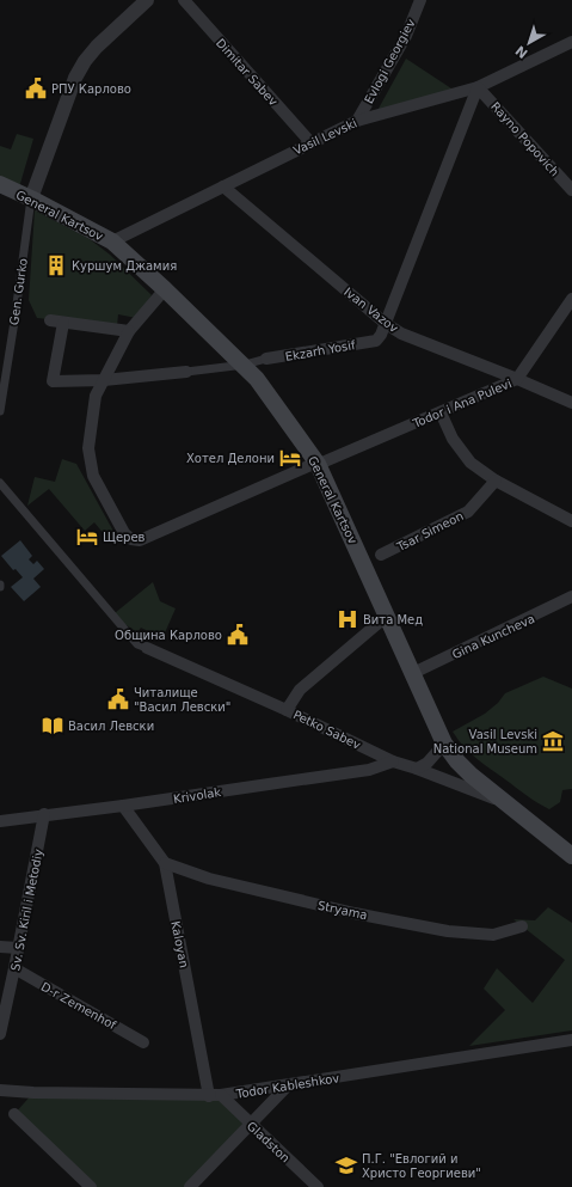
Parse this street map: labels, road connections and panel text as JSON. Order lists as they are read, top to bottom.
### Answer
{
  "streets": {
    "main road": ["General Kartsov"],
    "street": [
      "Evlogi Georgiev",
      "Dimitar Sabev",
      "Vasil Levski",
      "Rayno Popovich",
      "Gen. Gurko",
      "Ivan Vazov",
      "Ekzarh Yosif",
      "Todor i Ana Pulevi",
      "Tsar Simeon",
      "Gina Kuncheva",
      "Petko Sabev",
      "Krivolak",
      "Sv. Sv. Kiril i Metodiy",
      "Stryama",
      "Kaloyan",
      "D-r Zemenhof",
      "Todor Kableshkov",
      "Gladston"
    ]
  },
  "crossings": [
    ["Evlogi Georgiev", "Vasil Levski"],
    ["Dimitar Sabev", "Vasil Levski"],
    ["Vasil Levski", "Rayno Popovich"],
    ["Vasil Levski", "General Kartsov"],
    ["Vasil Levski", "Ivan Vazov"],
    ["Vasil Levski", "Ekzarh Yosif"],
    ["Rayno Popovich", "Ekzarh Yosif"],
    ["General Kartsov", "Gen. Gurko"],
    ["General Kartsov", "Ekzarh Yosif"],
    ["General Kartsov", "Todor i Ana Pulevi"],
    ["General Kartsov", "Gina Kuncheva"],
    ["General Kartsov", "Petko Sabev"],
    ["Ivan Vazov", "Ekzarh Yosif"],
    ["Ivan Vazov", "Todor i Ana Pulevi"],
    ["Ekzarh Yosif", "Todor i Ana Pulevi"],
    ["Petko Sabev", "Krivolak"],
    ["Krivolak", "Sv. Sv. Kiril i Metodiy"],
    ["Krivolak", "Kaloyan"],
    ["Sv. Sv. Kiril i Metodiy", "D-r Zemenhof"],
    ["Stryama", "Kaloyan"],
    ["Kaloyan", "Todor Kableshkov"],
    ["Kaloyan", "Gladston"],
    ["Todor Kableshkov", "Gladston"]
  ],
  "places": {
    "public building": ["РПУ Карлово", "Община Карлово", "Читалище \"Васил Левски\""],
    "building": ["Куршум Джамия"],
    "hotel": ["Хотел Делони", "Щерев"],
    "hospital": ["Вита Мед"],
    "library": ["Васил Левски"],
    "museum": ["Vasil Levski National Museum"],
    "school or university": ["П.Г. \"Евлогий и Христо Георгиеви\""]
  },
  "north": "bottom left"
}
